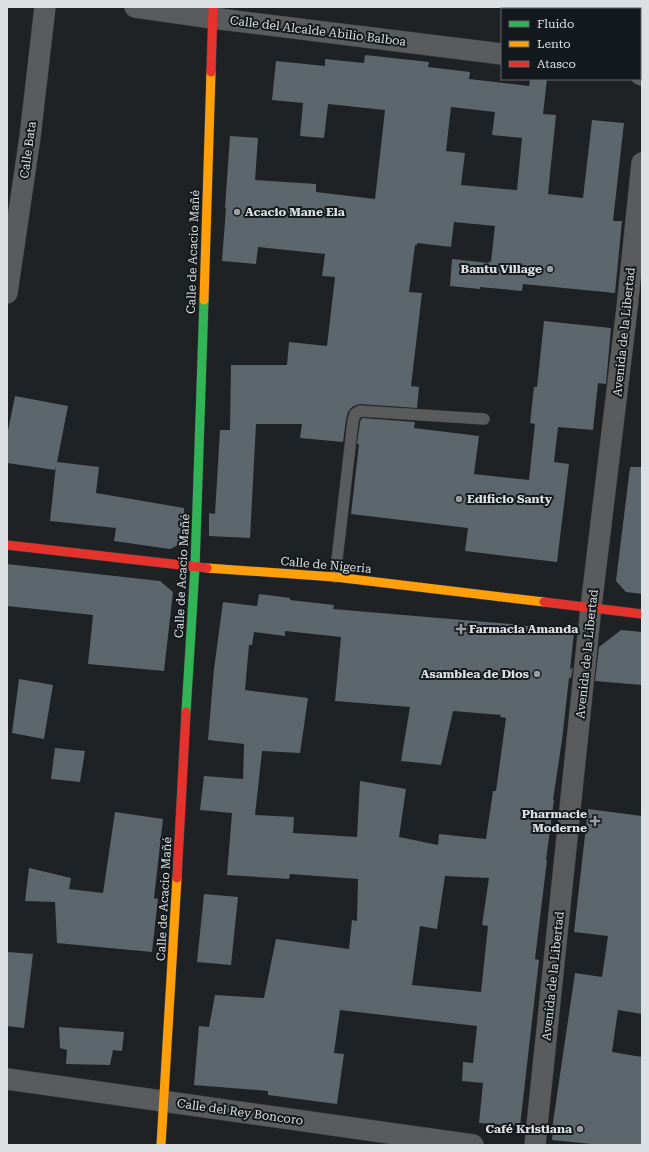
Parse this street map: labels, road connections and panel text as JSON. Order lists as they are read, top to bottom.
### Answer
{
  "streets": {
    "street": [
      "Calle del Alcalde Abilio Balboa",
      "Calle Bata",
      "Calle de Acacio Mañé",
      "Avenida de la Libertad",
      "Calle de Nigeria",
      "Calle del Rey Boncoro"
    ]
  },
  "crossings": [
    ["Calle del Alcalde Abilio Balboa", "Calle de Acacio Mañé"],
    ["Calle de Acacio Mañé", "Calle de Nigeria"],
    ["Calle de Acacio Mañé", "Calle del Rey Boncoro"],
    ["Avenida de la Libertad", "Calle de Nigeria"]
  ],
  "places": {
    "other": [
      "Acacio Mane Ela",
      "Bantu Village",
      "Edificio Santy",
      "Asamblea de Dios",
      "Café Kristiana"
    ],
    "health": ["Farmacia Amanda", "Pharmacie Moderne"]
  },
  "legend": ["Fluido", "Lento", "Atasco"]
}
